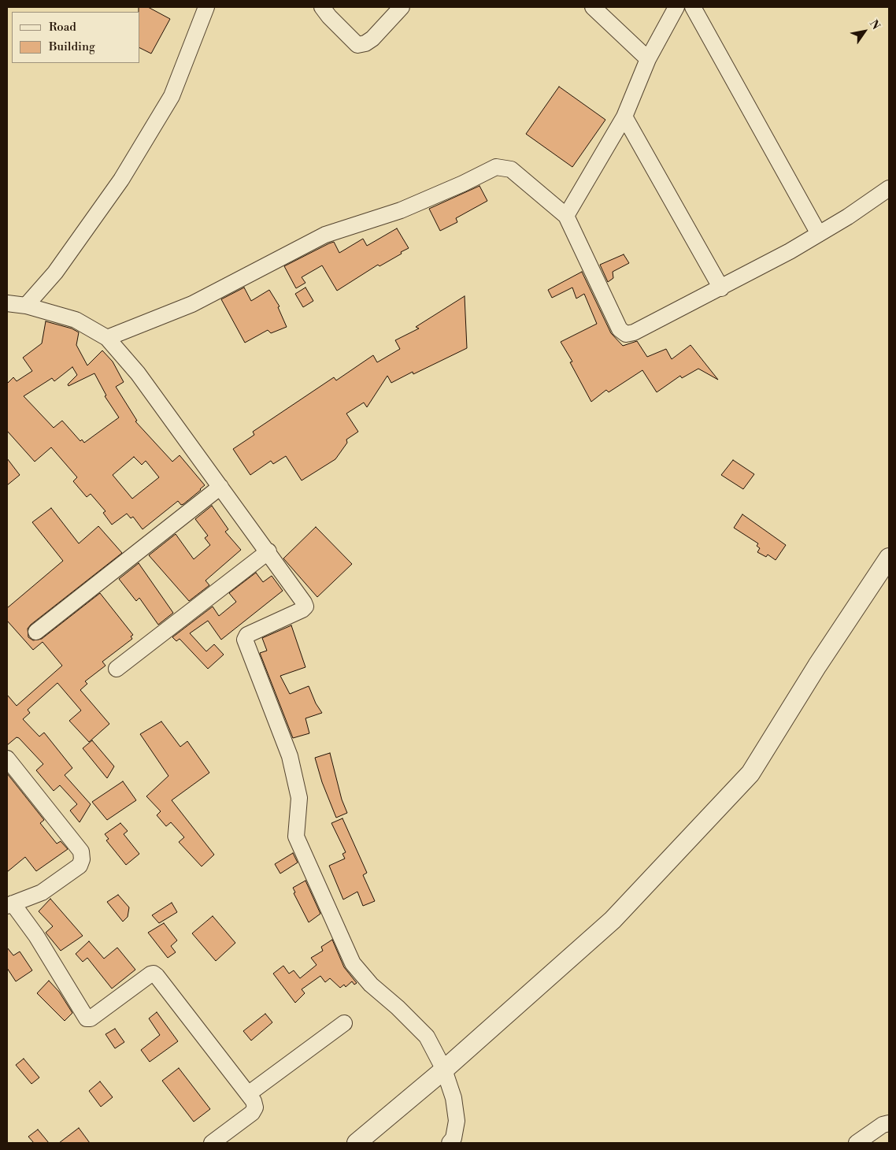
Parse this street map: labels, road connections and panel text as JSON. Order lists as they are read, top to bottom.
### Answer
{
  "legend": ["Road", "Building"],
  "north": "top right"
}
